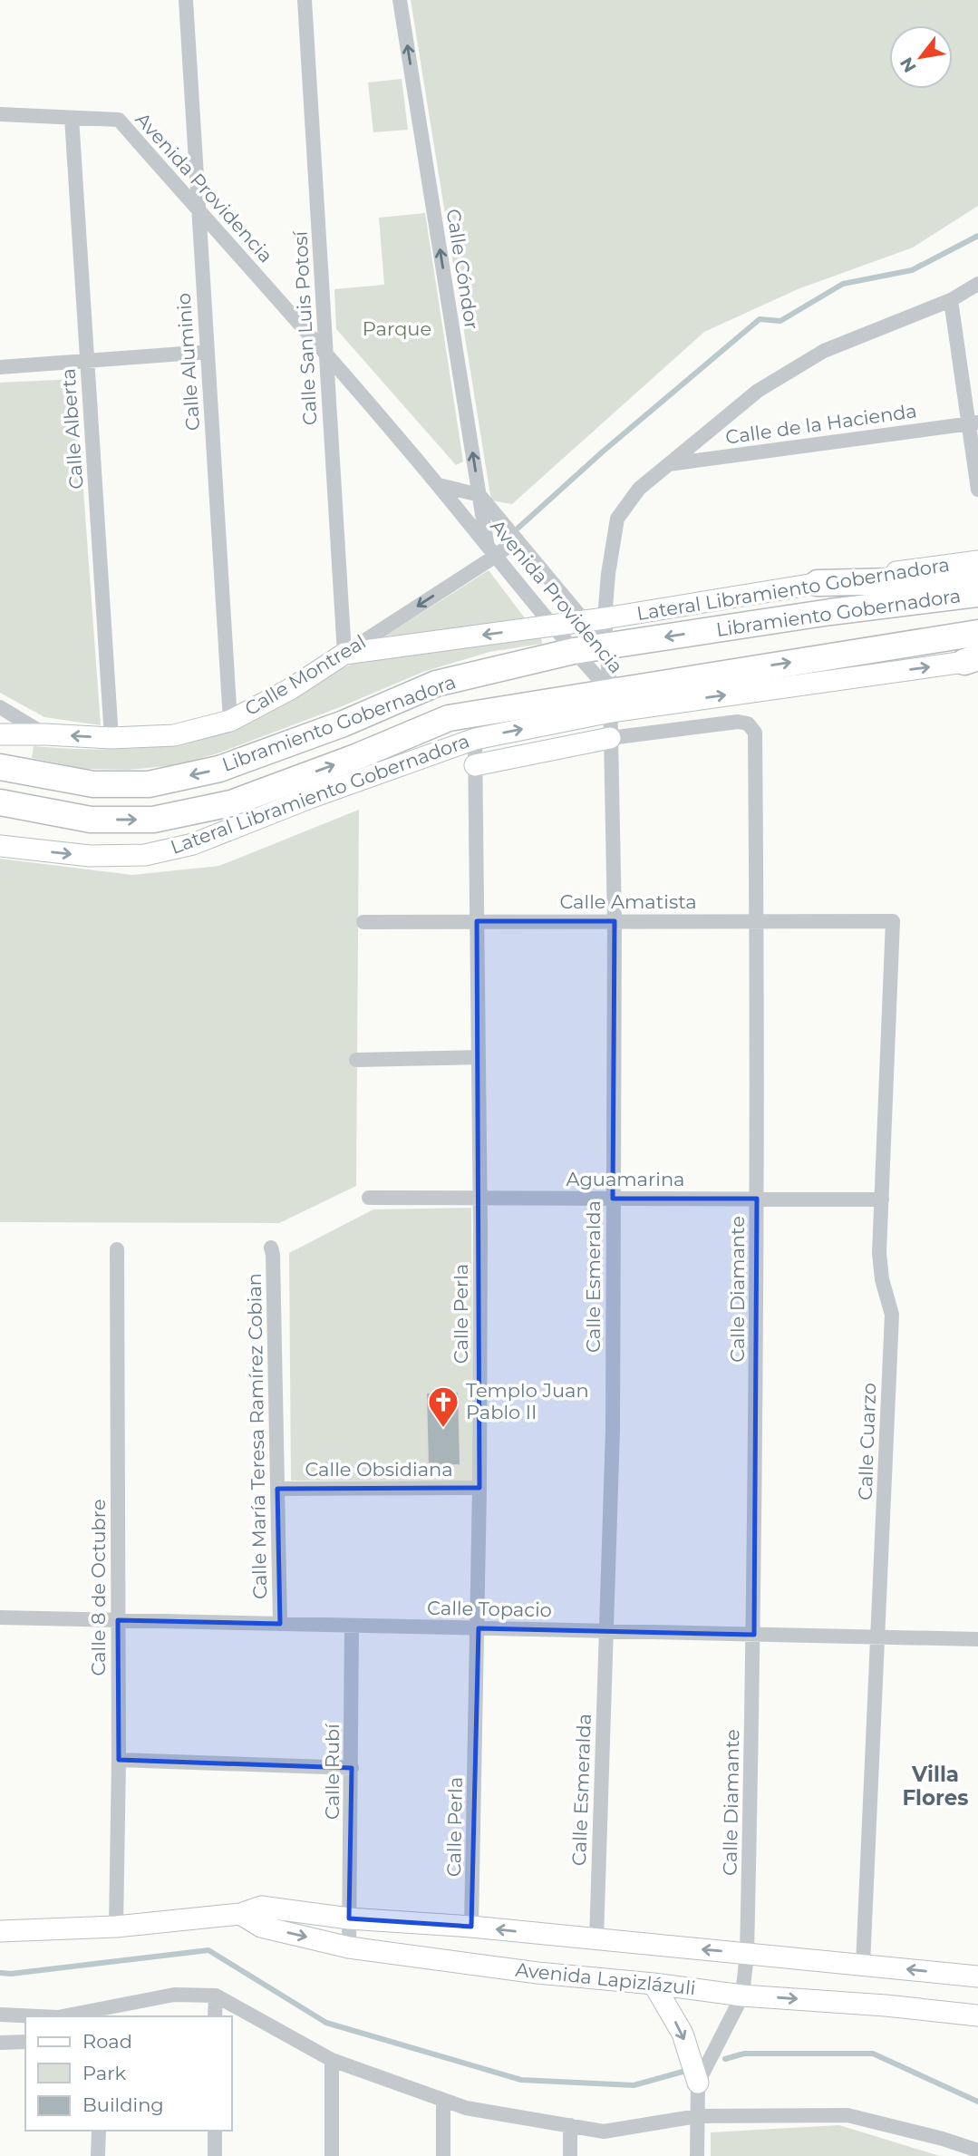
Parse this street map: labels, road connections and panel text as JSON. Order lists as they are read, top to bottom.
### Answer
{
  "streets": {
    "highway": ["Libramiento Gobernadora"],
    "street": [
      "Avenida Providencia",
      "Calle Cóndor",
      "Calle San Luis Potosí",
      "Calle Aluminio",
      "Calle de la Hacienda",
      "Calle Alberta",
      "Lateral Libramiento Gobernadora",
      "Calle Montreal",
      "Calle Amatista",
      "Aguamarina",
      "Calle Esmeralda",
      "Calle Diamante",
      "Calle Perla",
      "Calle María Teresa Ramírez Cobian",
      "Calle Cuarzo",
      "Calle Obsidiana",
      "Calle 8 de Octubre",
      "Calle Topacio",
      "Calle Rubí",
      "Avenida Lapizlázuli"
    ]
  },
  "crossings": [
    ["Avenida Providencia", "Calle Cóndor"],
    ["Avenida Providencia", "Calle San Luis Potosí"],
    ["Avenida Providencia", "Calle Aluminio"],
    ["Avenida Providencia", "Calle Alberta"],
    ["Avenida Providencia", "Lateral Libramiento Gobernadora"],
    ["Avenida Providencia", "Libramiento Gobernadora"],
    ["Avenida Providencia", "Calle Montreal"],
    ["Avenida Providencia", "Calle Esmeralda"],
    ["Calle Cóndor", "Calle Montreal"],
    ["Calle San Luis Potosí", "Lateral Libramiento Gobernadora"],
    ["Calle San Luis Potosí", "Calle Montreal"],
    ["Calle Aluminio", "Calle Montreal"],
    ["Calle Alberta", "Calle Montreal"],
    ["Lateral Libramiento Gobernadora", "Libramiento Gobernadora"],
    ["Lateral Libramiento Gobernadora", "Calle Montreal"],
    ["Lateral Libramiento Gobernadora", "Calle Esmeralda"],
    ["Lateral Libramiento Gobernadora", "Calle Perla"],
    ["Libramiento Gobernadora", "Calle Esmeralda"],
    ["Calle Amatista", "Calle Esmeralda"],
    ["Calle Amatista", "Calle Diamante"],
    ["Calle Amatista", "Calle Perla"],
    ["Calle Amatista", "Calle Cuarzo"],
    ["Aguamarina", "Calle Esmeralda"],
    ["Aguamarina", "Calle Diamante"],
    ["Aguamarina", "Calle Perla"],
    ["Aguamarina", "Calle Cuarzo"],
    ["Calle Esmeralda", "Calle Diamante"],
    ["Calle Esmeralda", "Calle Topacio"],
    ["Calle Esmeralda", "Avenida Lapizlázuli"],
    ["Calle Diamante", "Calle Topacio"],
    ["Calle Diamante", "Avenida Lapizlázuli"],
    ["Calle Perla", "Calle Obsidiana"],
    ["Calle Perla", "Calle Topacio"],
    ["Calle Perla", "Avenida Lapizlázuli"],
    ["Calle María Teresa Ramírez Cobian", "Calle Obsidiana"],
    ["Calle María Teresa Ramírez Cobian", "Calle Topacio"],
    ["Calle Cuarzo", "Calle Topacio"],
    ["Calle Cuarzo", "Avenida Lapizlázuli"],
    ["Calle 8 de Octubre", "Calle Topacio"],
    ["Calle 8 de Octubre", "Avenida Lapizlázuli"],
    ["Calle Topacio", "Calle Rubí"],
    ["Calle Rubí", "Avenida Lapizlázuli"]
  ],
  "one_way": ["Calle Cóndor", "Calle Montreal"],
  "districts": ["Villa Flores"],
  "parks": ["Parque"],
  "places": {
    "church": ["Templo Juan Pablo II"]
  },
  "legend": ["Road", "Park", "Building"],
  "north": "bottom left"
}
